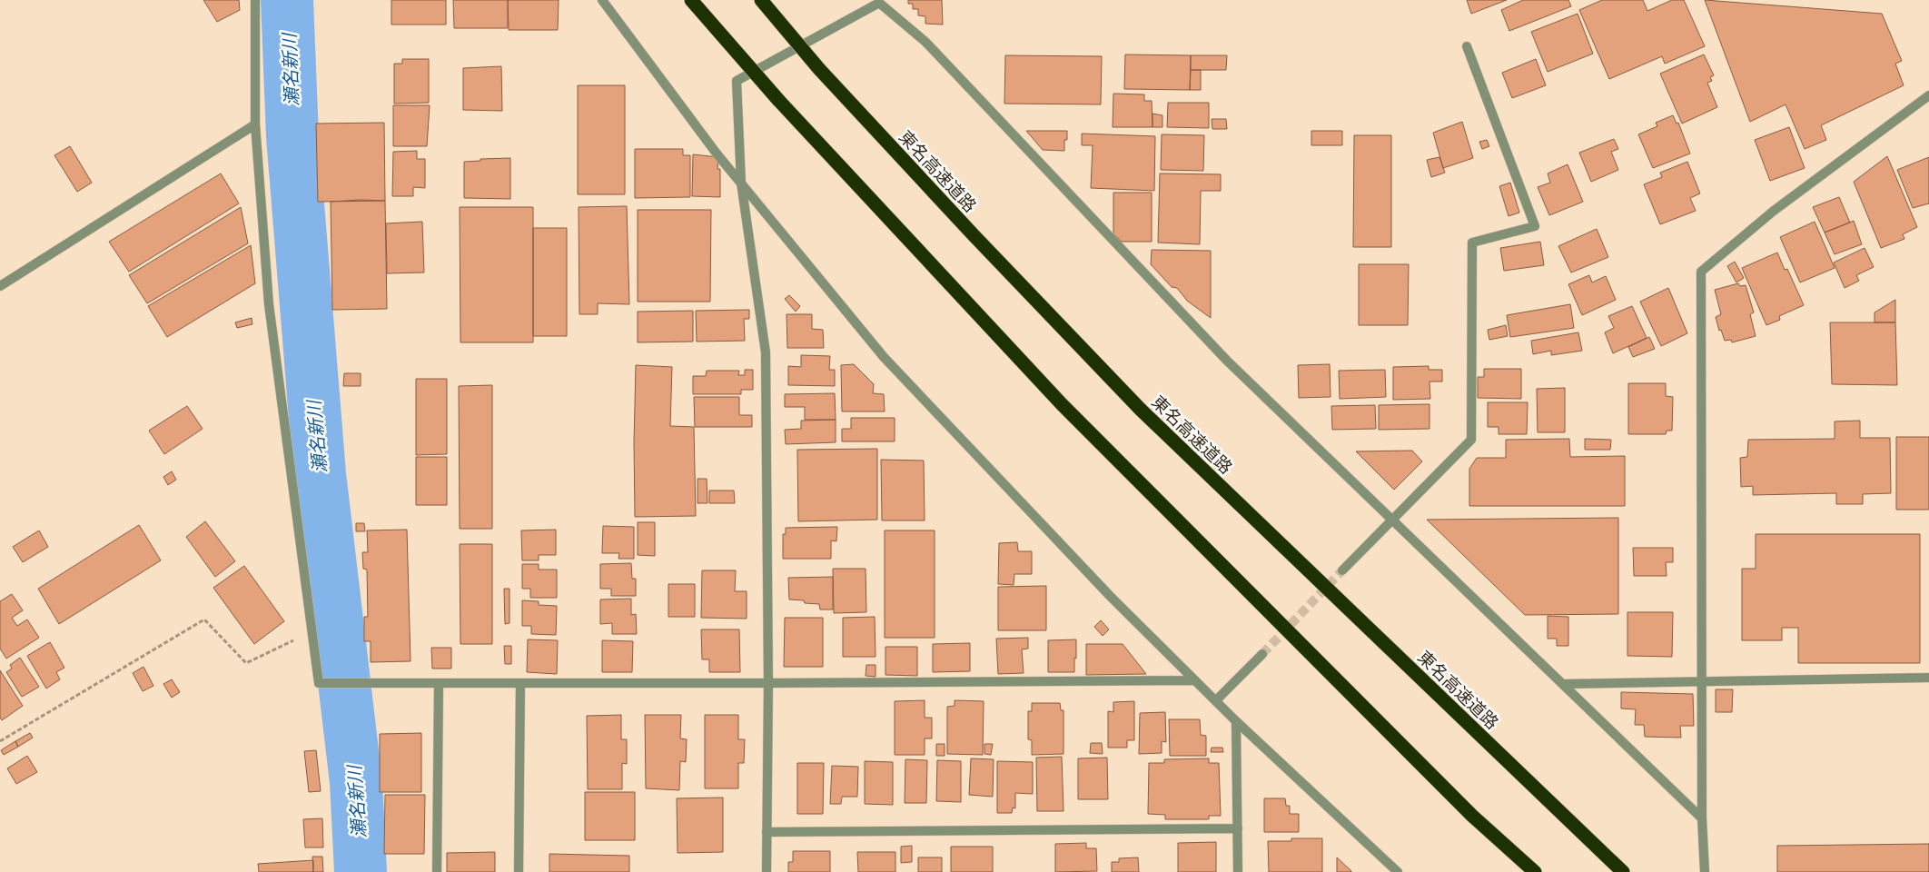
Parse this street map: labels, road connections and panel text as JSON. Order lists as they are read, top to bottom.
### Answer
{
  "streets": {
    "highway": ["東名高速道路"]
  },
  "water": ["瀬名新川"]
}
